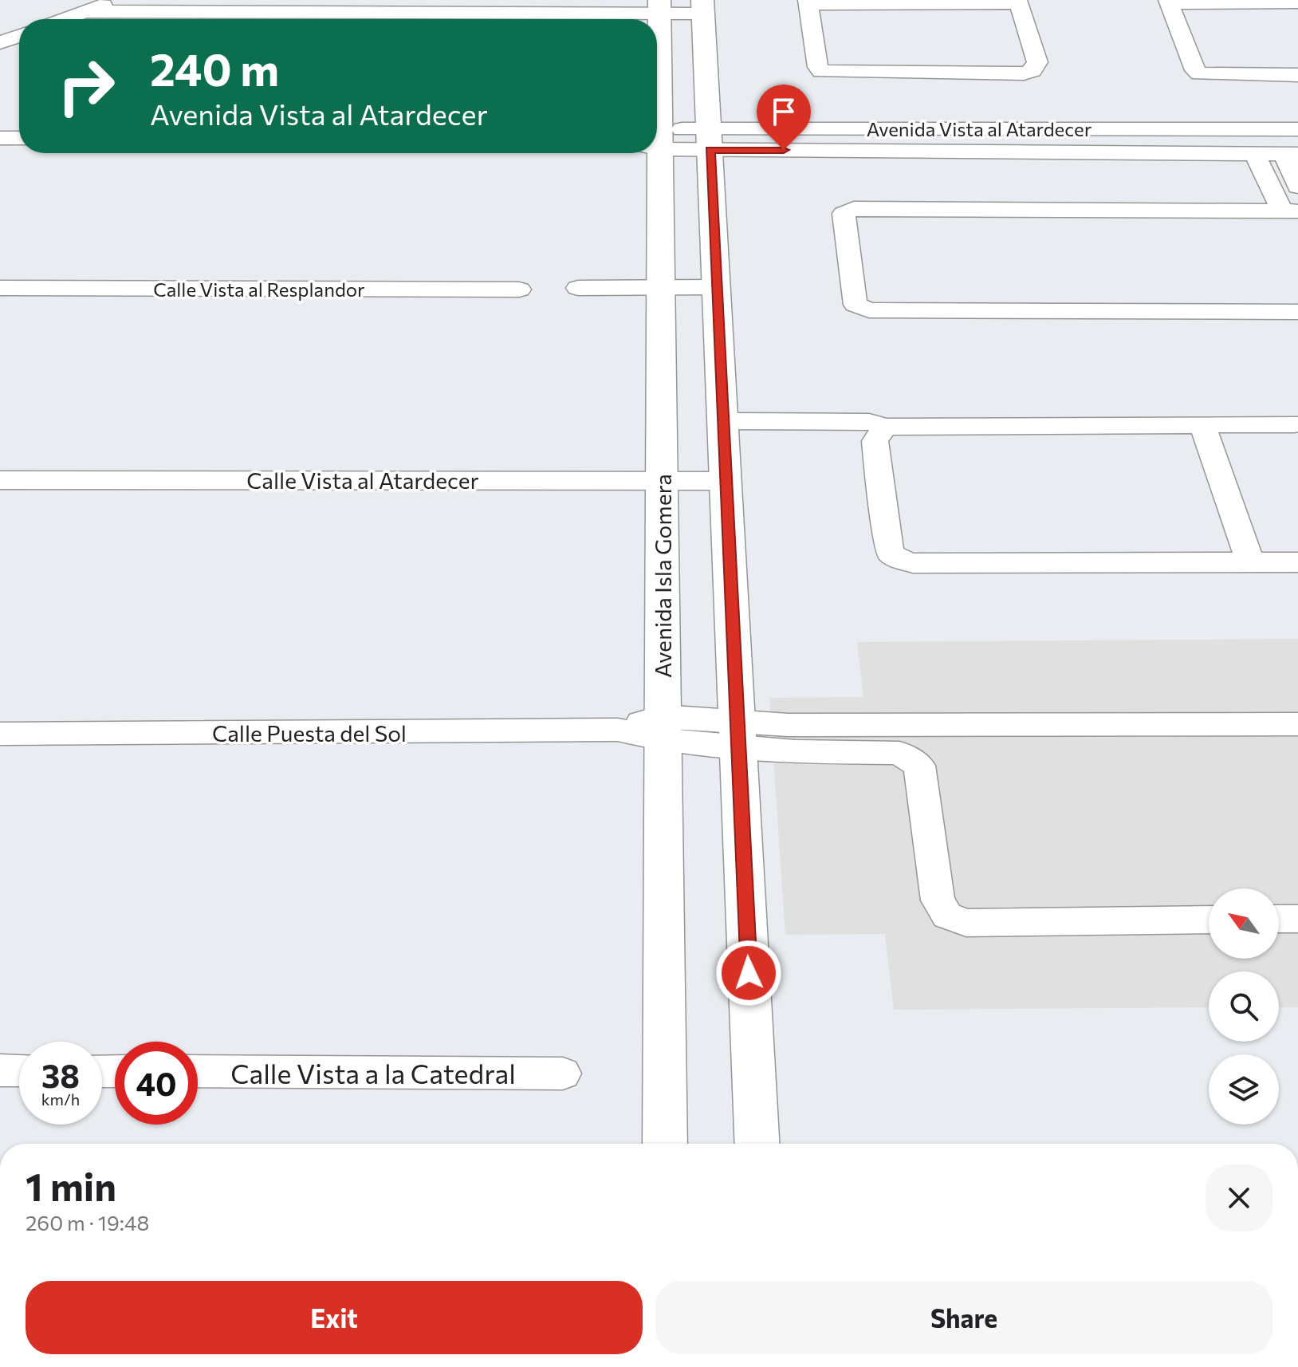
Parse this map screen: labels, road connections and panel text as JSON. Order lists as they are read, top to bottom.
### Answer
{
  "streets": {
    "street": [
      "Avenida Vista al Atardecer",
      "Calle Vista al Resplandor",
      "Calle Vista al Atardecer",
      "Avenida Isla Gomera",
      "Calle Puesta del Sol",
      "Calle Vista a la Catedral"
    ]
  },
  "crossings": [
    ["Calle Vista al Atardecer", "Avenida Isla Gomera"],
    ["Avenida Isla Gomera", "Calle Puesta del Sol"]
  ],
  "north": "top left",
  "page": {
    "turn": ["240 m", "Avenida Vista al Atardecer"],
    "speed": "38 km/h",
    "limit": "40",
    "heading": ["1 min", "260 m · 19:48"],
    "buttons": ["Exit", "Share"]
  }
}
